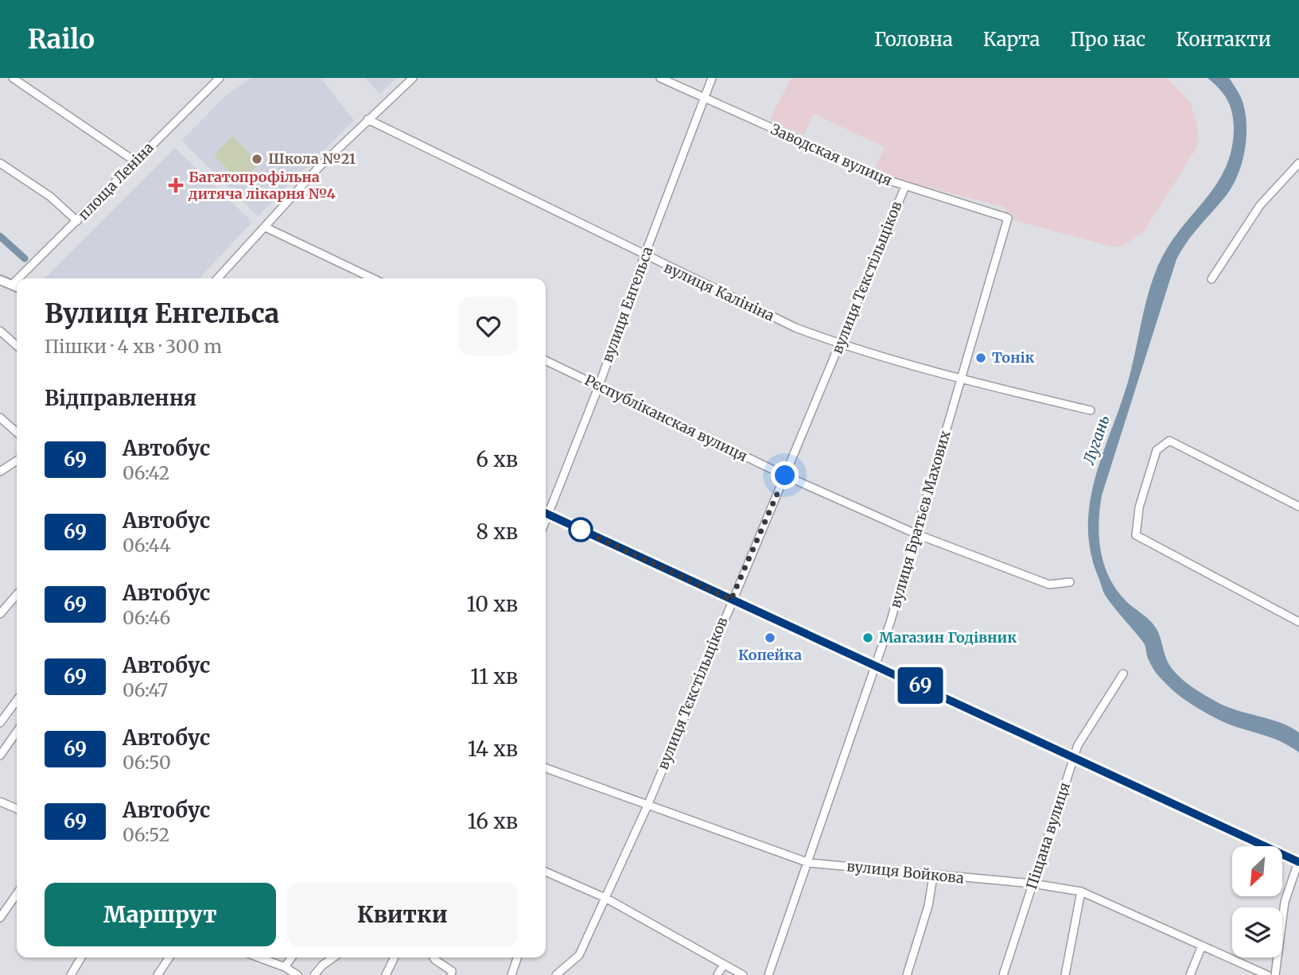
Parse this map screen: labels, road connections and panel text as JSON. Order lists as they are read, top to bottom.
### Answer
{
  "streets": {
    "street": [
      "Заводская вулиця",
      "площа Леніна",
      "вулиця Тєкстільщіков",
      "вулиця Калініна",
      "вулиця Енгельса",
      "Рєспубліканская вулиця",
      "вулиця Братьєв Махових",
      "Піщана вулиця",
      "вулиця Войкова"
    ]
  },
  "crossings": [
    ["Заводская вулиця", "вулиця Тєкстільщіков"],
    ["Заводская вулиця", "вулиця Енгельса"],
    ["Заводская вулиця", "вулиця Братьєв Махових"],
    ["вулиця Тєкстільщіков", "вулиця Калініна"],
    ["вулиця Тєкстільщіков", "Рєспубліканская вулиця"],
    ["вулиця Тєкстільщіков", "вулиця Войкова"],
    ["вулиця Калініна", "вулиця Енгельса"],
    ["вулиця Калініна", "вулиця Братьєв Махових"],
    ["вулиця Енгельса", "Рєспубліканская вулиця"],
    ["Рєспубліканская вулиця", "вулиця Братьєв Махових"],
    ["вулиця Братьєв Махових", "вулиця Войкова"],
    ["Піщана вулиця", "вулиця Войкова"]
  ],
  "water": ["Лугань"],
  "places": {
    "other": [
      "Школа №21",
      "Тонік",
      "Копейка",
      "Магазин Годівник"
    ],
    "health": ["Багатопрофільна дитяча лікарня №4"]
  },
  "lines": ["bus line 69"],
  "north": "bottom left",
  "page": {
    "header": "Railo",
    "nav": [
      "Головна",
      "Карта",
      "Про нас",
      "Контакти"
    ],
    "on_map": "69",
    "heading": [
      ["Вулиця Енгельса", "Пішки · 4 хв · 300 m"],
      "Відправлення"
    ],
    "list": [
      {
        "mark": "69",
        "name": "Автобус",
        "note": "06:42",
        "value": "6 хв"
      },
      {
        "mark": "69",
        "name": "Автобус",
        "note": "06:44",
        "value": "8 хв"
      },
      {
        "mark": "69",
        "name": "Автобус",
        "note": "06:46",
        "value": "10 хв"
      },
      {
        "mark": "69",
        "name": "Автобус",
        "note": "06:47",
        "value": "11 хв"
      },
      {
        "mark": "69",
        "name": "Автобус",
        "note": "06:50",
        "value": "14 хв"
      },
      {
        "mark": "69",
        "name": "Автобус",
        "note": "06:52",
        "value": "16 хв"
      }
    ],
    "buttons": ["Маршрут", "Квитки"]
  }
}
